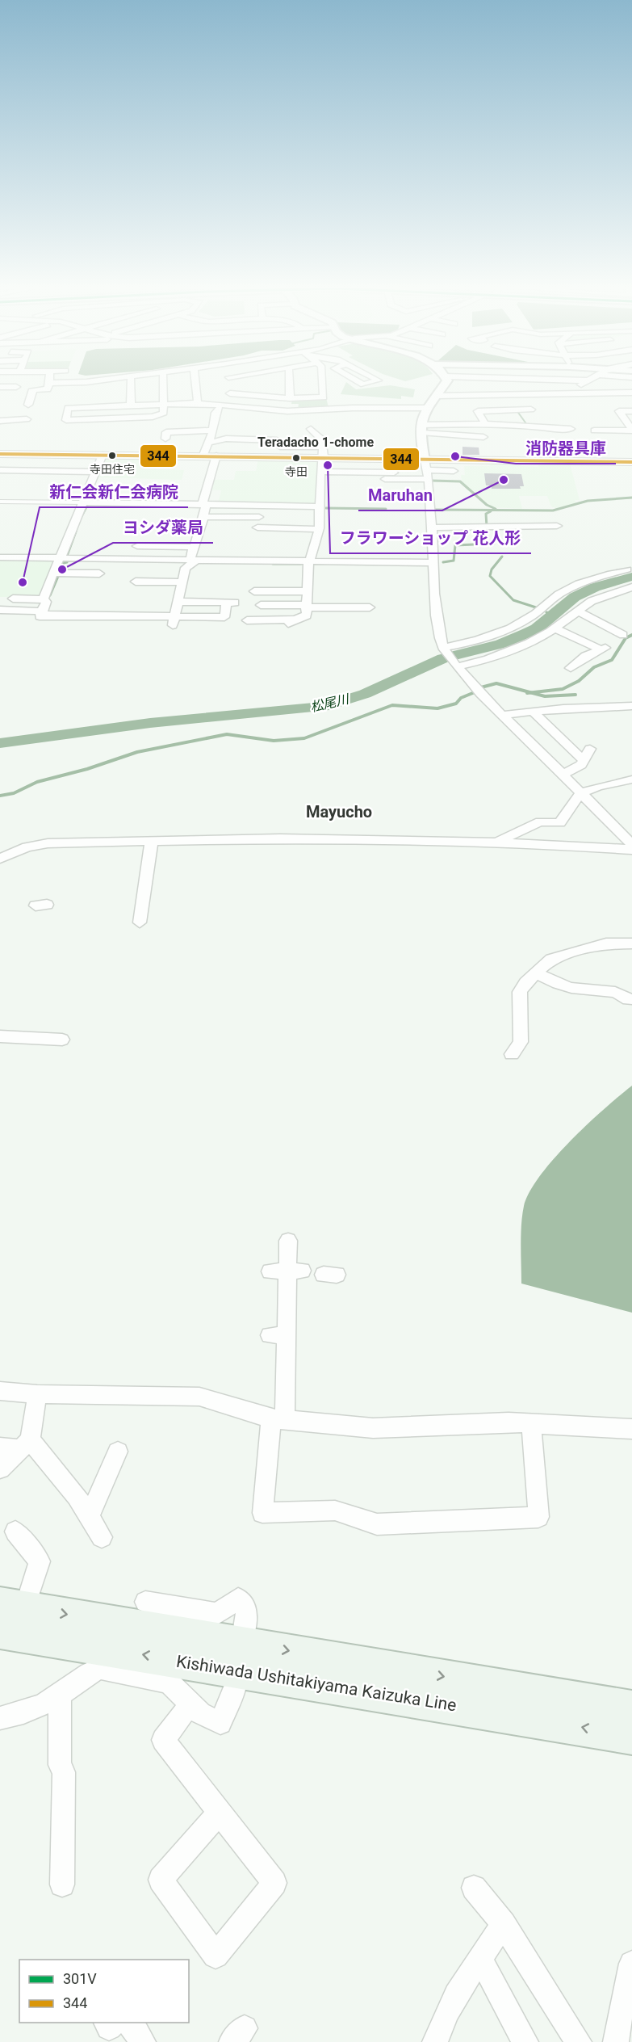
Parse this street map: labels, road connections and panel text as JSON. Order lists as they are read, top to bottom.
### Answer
{
  "streets": {
    "main road": ["Kishiwada Ushitakiyama Kaizuka Line"]
  },
  "districts": ["Teradacho 1-chome", "Mayucho"],
  "water": ["松尾川"],
  "places": [
    "寺田住宅",
    "消防器具庫",
    "寺田",
    "フラワーショップ 花人形",
    "Maruhan",
    "ヨシダ薬局",
    "新仁会新仁会病院"
  ],
  "lines": ["transit line 344"],
  "legend": ["301V", "344"]
}
